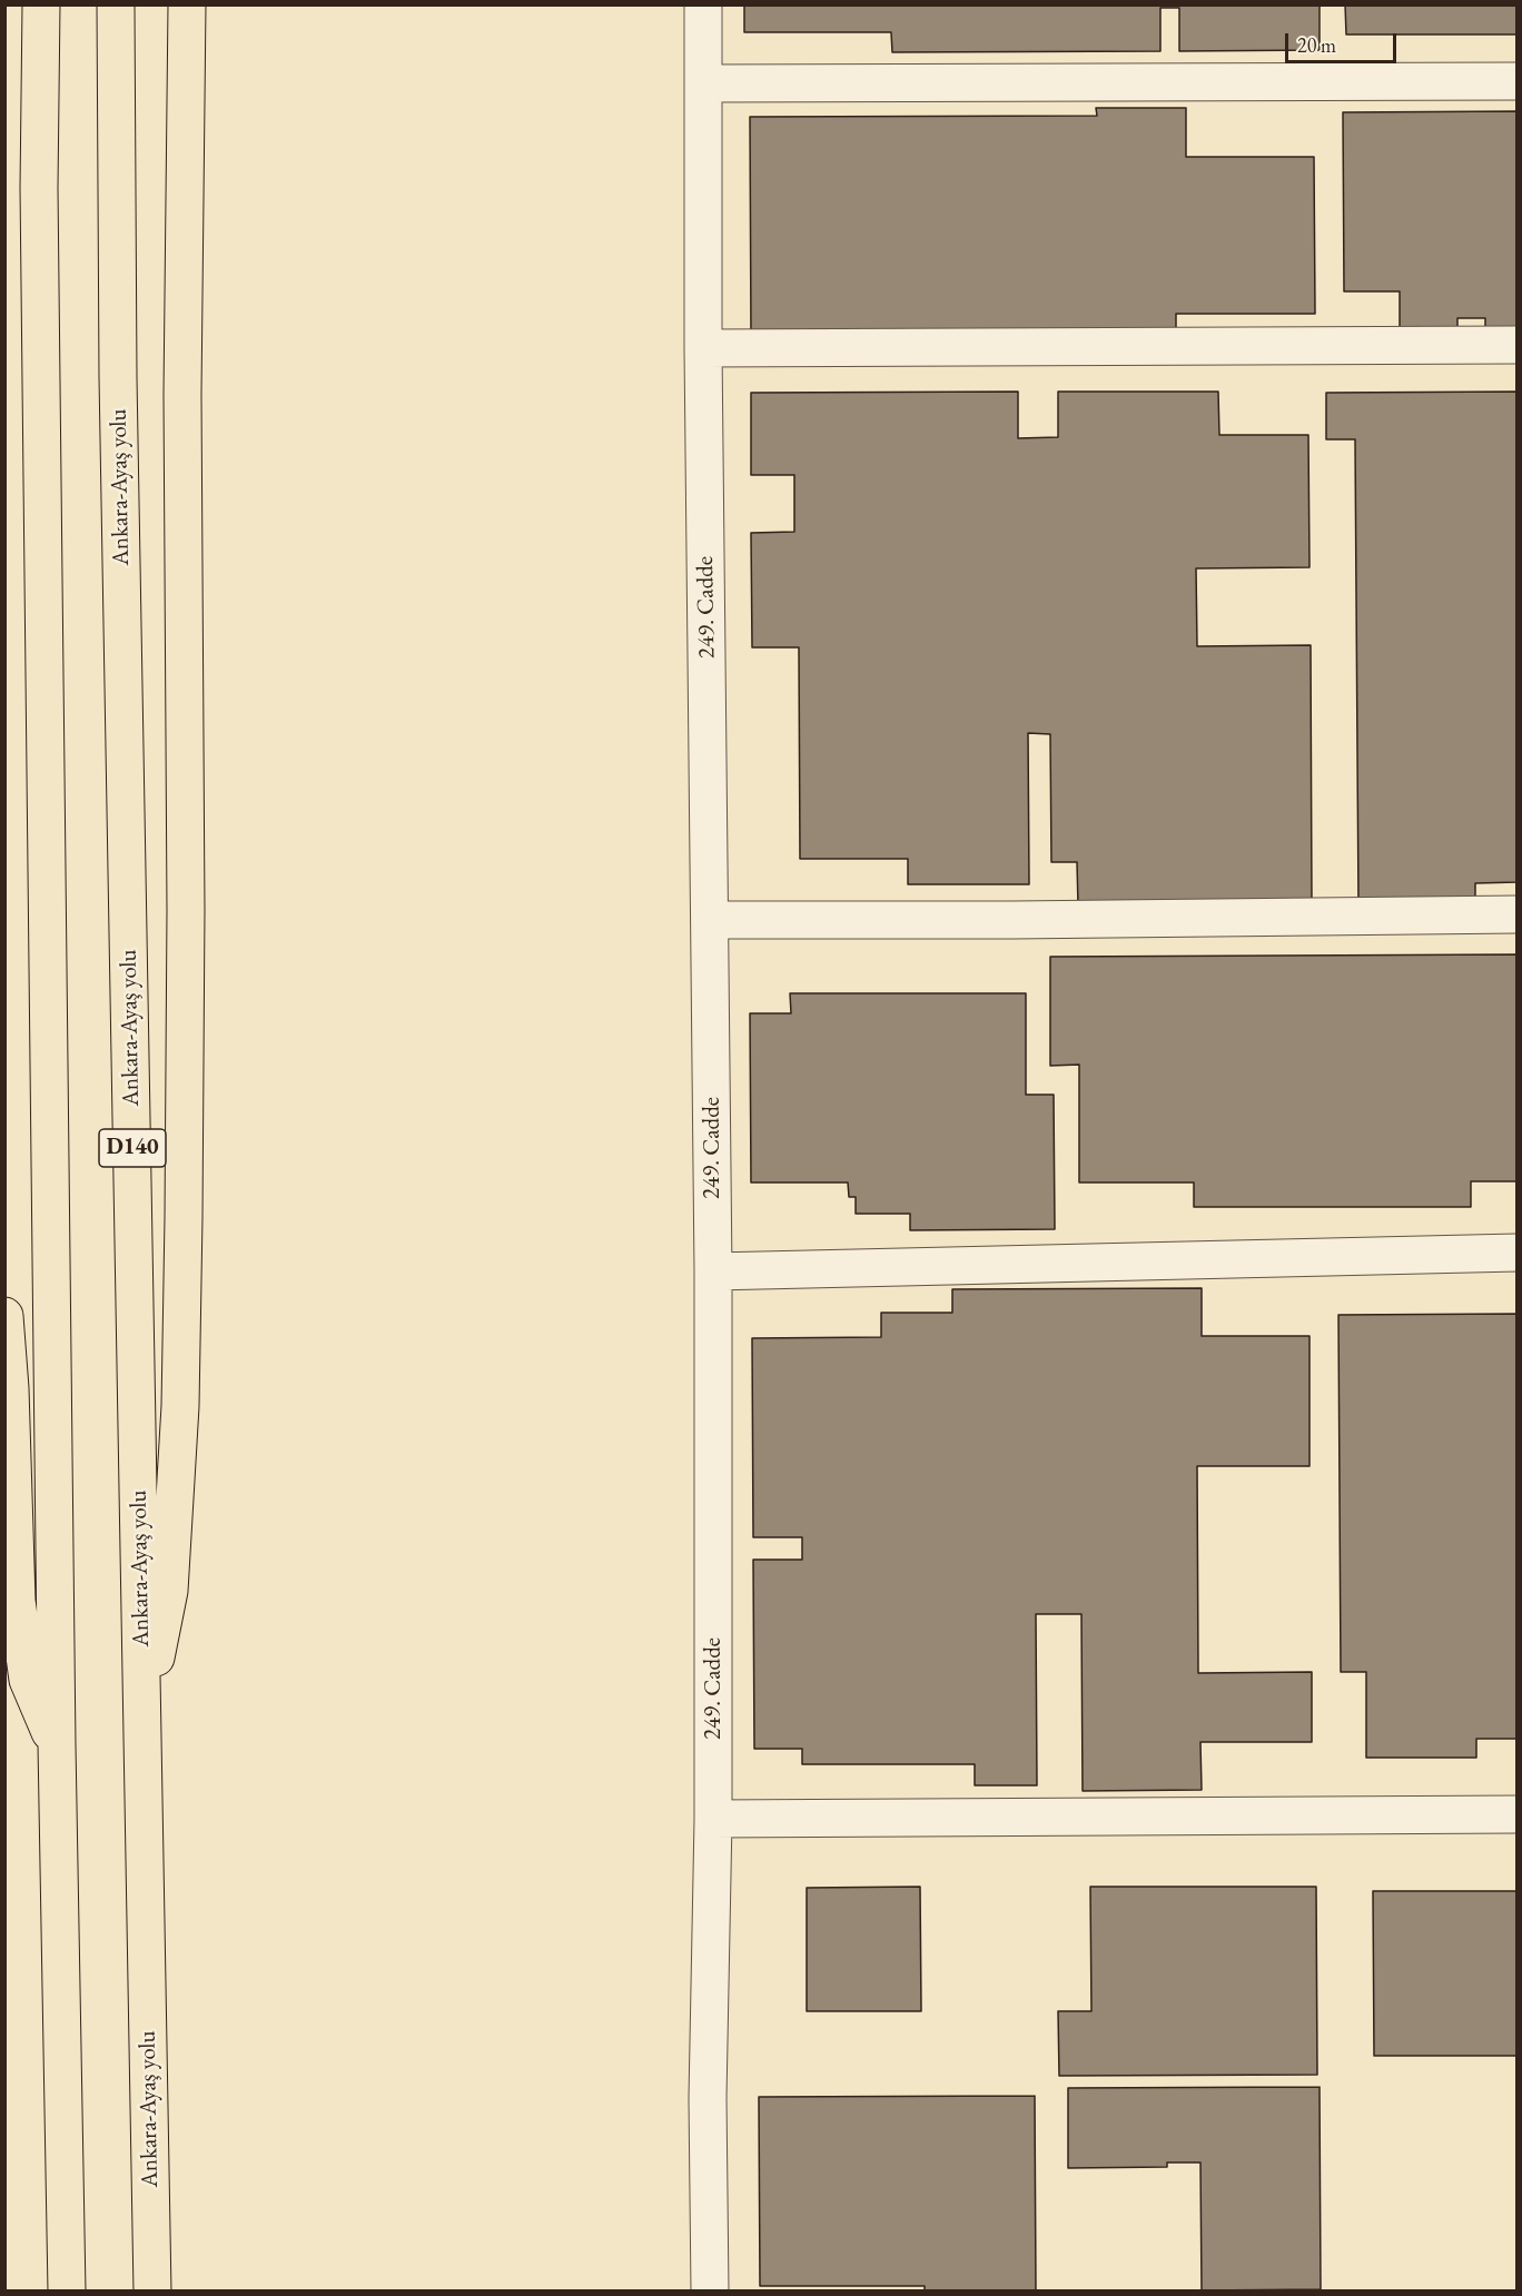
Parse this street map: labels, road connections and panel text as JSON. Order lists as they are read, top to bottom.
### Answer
{
  "streets": {
    "highway": ["Ankara-Ayaş yolu", "D140"],
    "street": ["249. Cadde"]
  },
  "scale_bar": "20 m"
}
